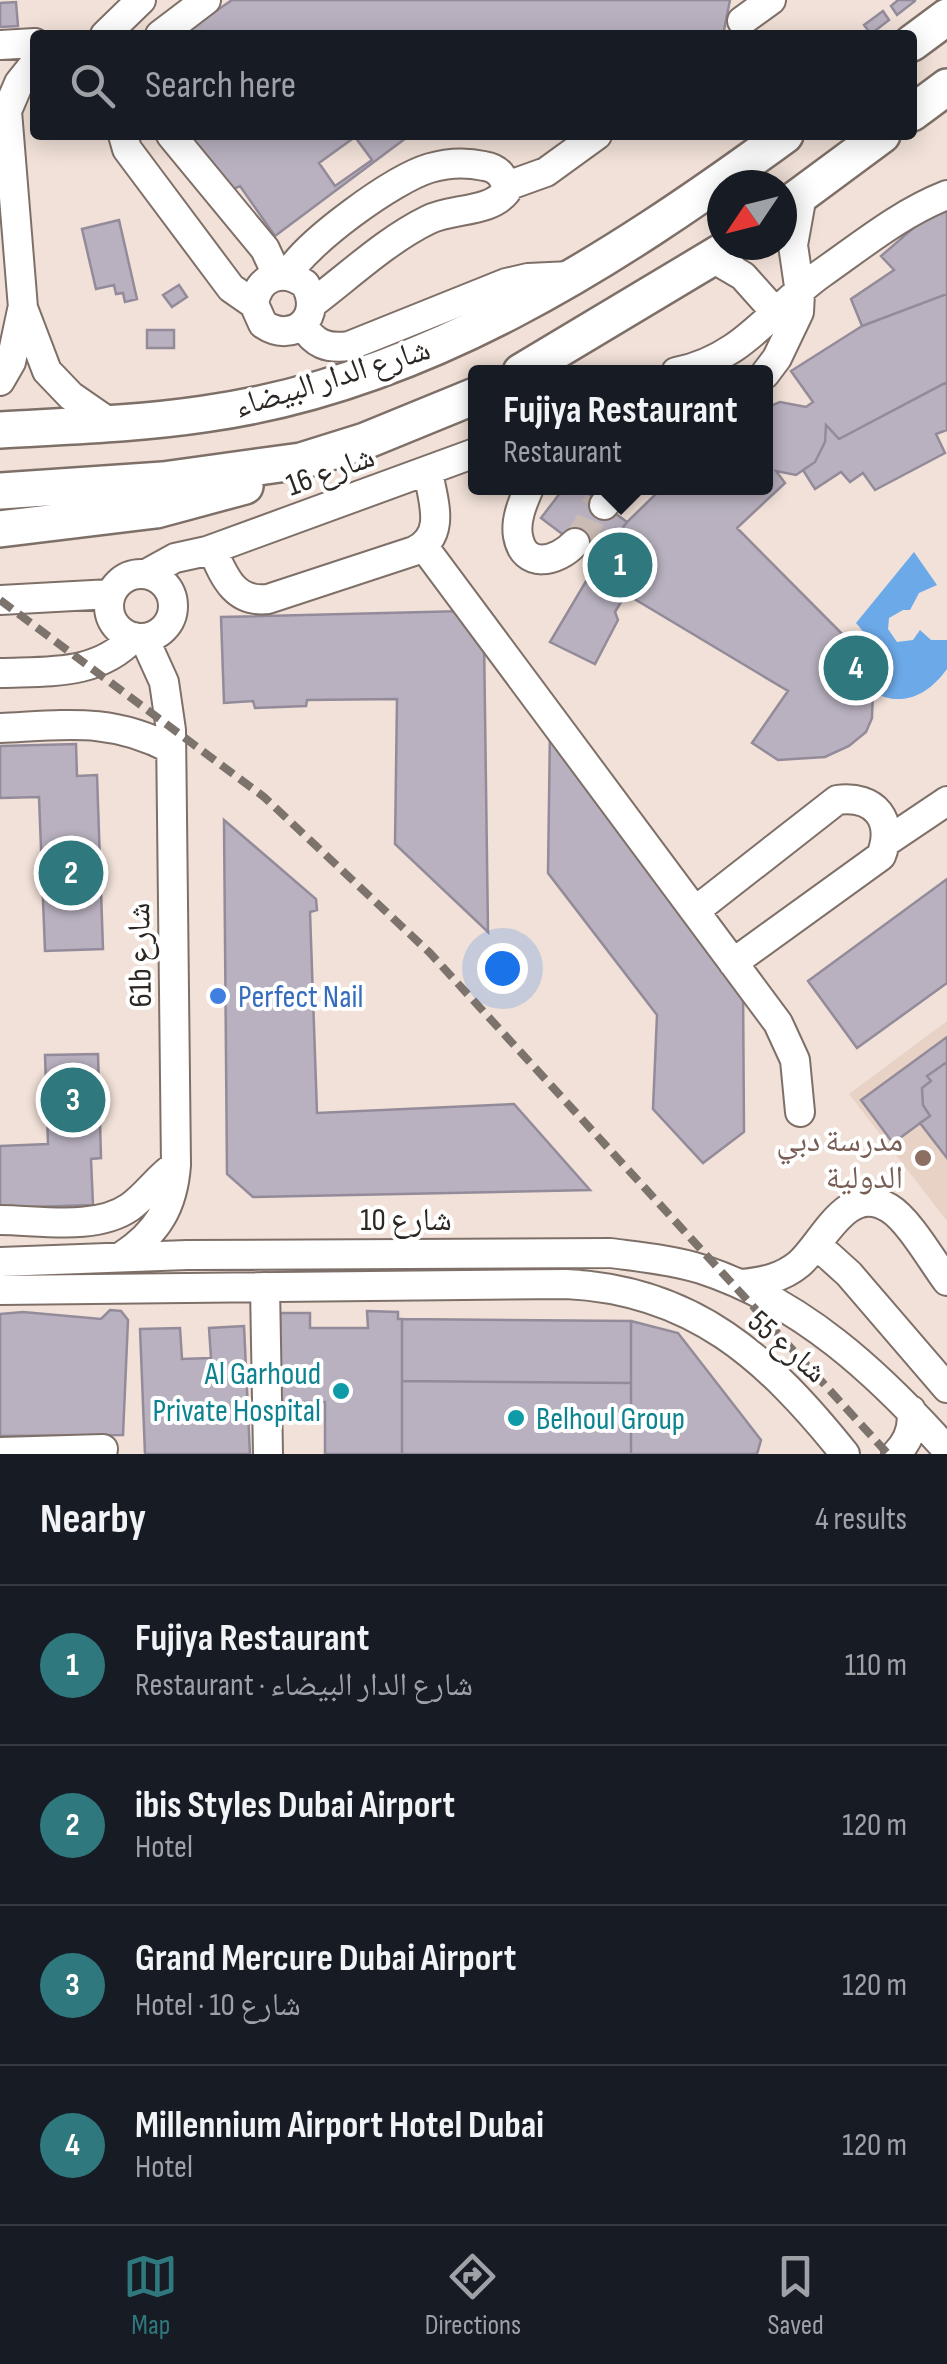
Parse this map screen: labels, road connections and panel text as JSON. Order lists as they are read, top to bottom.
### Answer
{
  "streets": {
    "main road": ["شارع الدار البيضاء"],
    "street": [
      "شارع 16",
      "61b شارع",
      "شارع 10",
      "شارع 55"
    ]
  },
  "crossings": [
    ["شارع 16", "61b شارع"],
    ["61b شارع", "شارع 10"],
    ["شارع 10", "شارع 55"]
  ],
  "places": [
    "Perfect Nail",
    "مدرسة دبي الدولية",
    "Al Garhoud Private Hospital",
    "Belhoul Group"
  ],
  "north": "bottom left",
  "page": {
    "search": "Search here",
    "popup": ["Fujiya Restaurant", "Restaurant"],
    "pins": [
      "1",
      "4",
      "2",
      "3"
    ],
    "heading": ["Nearby", "4 results"],
    "list": [
      {
        "mark": "1",
        "name": "Fujiya Restaurant",
        "note": "Restaurant · شارع الدار البيضاء",
        "value": "110 m"
      },
      {
        "mark": "2",
        "name": "ibis Styles Dubai Airport",
        "note": "Hotel",
        "value": "120 m"
      },
      {
        "mark": "3",
        "name": "Grand Mercure Dubai Airport",
        "note": "Hotel · شارع 10",
        "value": "120 m"
      },
      {
        "mark": "4",
        "name": "Millennium Airport Hotel Dubai",
        "note": "Hotel",
        "value": "120 m"
      }
    ],
    "nav": ["Map", "Directions", "Saved"]
  }
}
